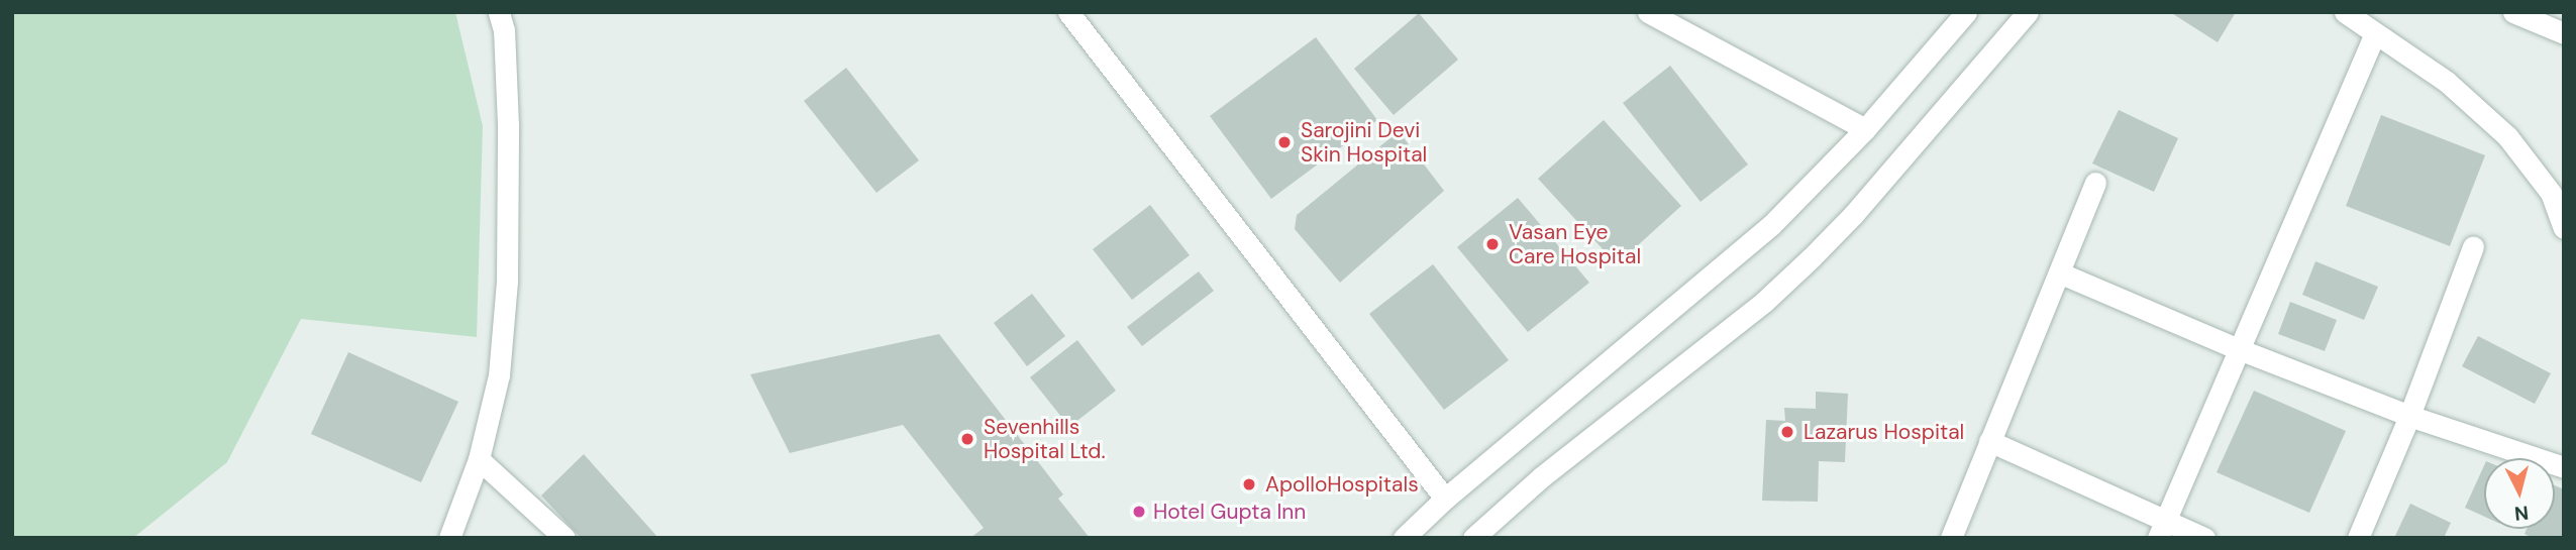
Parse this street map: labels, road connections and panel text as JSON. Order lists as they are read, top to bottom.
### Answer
{
  "places": [
    "Sarojini Devi Skin Hospital",
    "Vasan Eye Care Hospital",
    "Lazarus Hospital",
    "Sevenhills Hospital Ltd.",
    "ApolloHospitals",
    "Hotel Gupta Inn"
  ],
  "north": "bottom"
}
